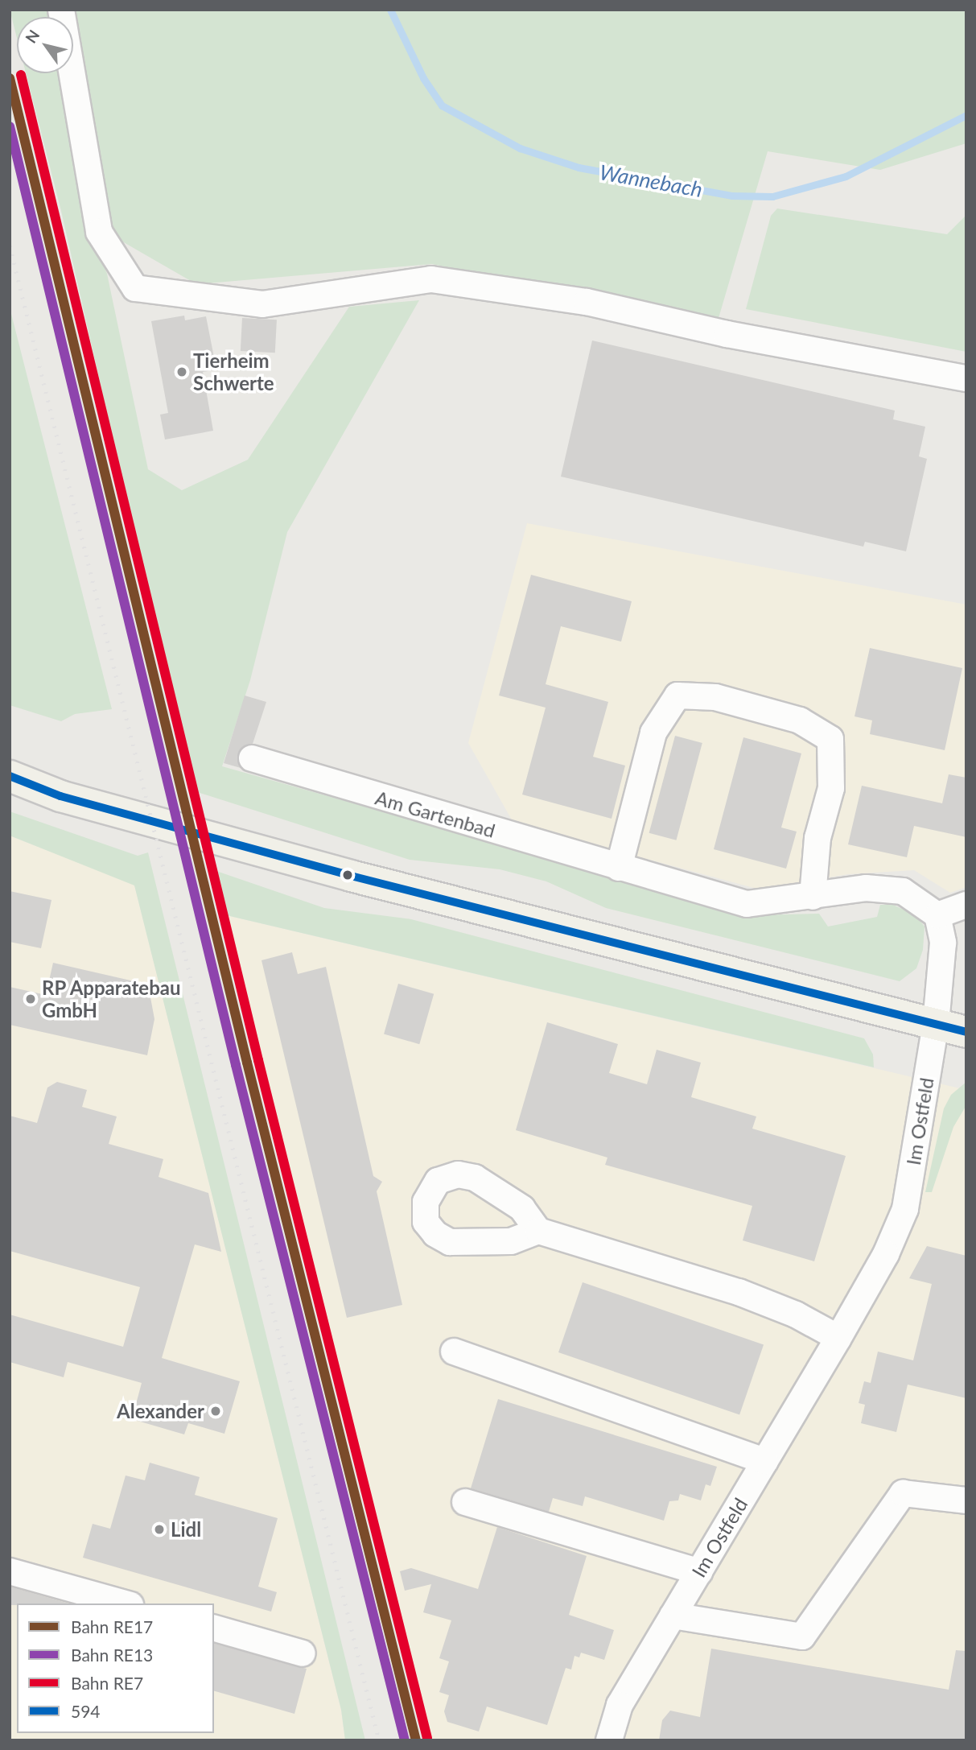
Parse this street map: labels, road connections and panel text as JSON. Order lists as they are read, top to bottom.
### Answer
{
  "streets": {
    "street": ["Am Gartenbad", "Im Ostfeld"]
  },
  "water": ["Wannebach"],
  "places": [
    "Tierheim Schwerte",
    "RP Apparatebau GmbH",
    "Alexander",
    "Lidl"
  ],
  "lines": [
    "rail line RE7",
    "rail line RE17",
    "rail line RE13",
    "transit line 594"
  ],
  "legend": [
    "Bahn RE17",
    "Bahn RE13",
    "Bahn RE7",
    "594"
  ],
  "north": "top left"
}
